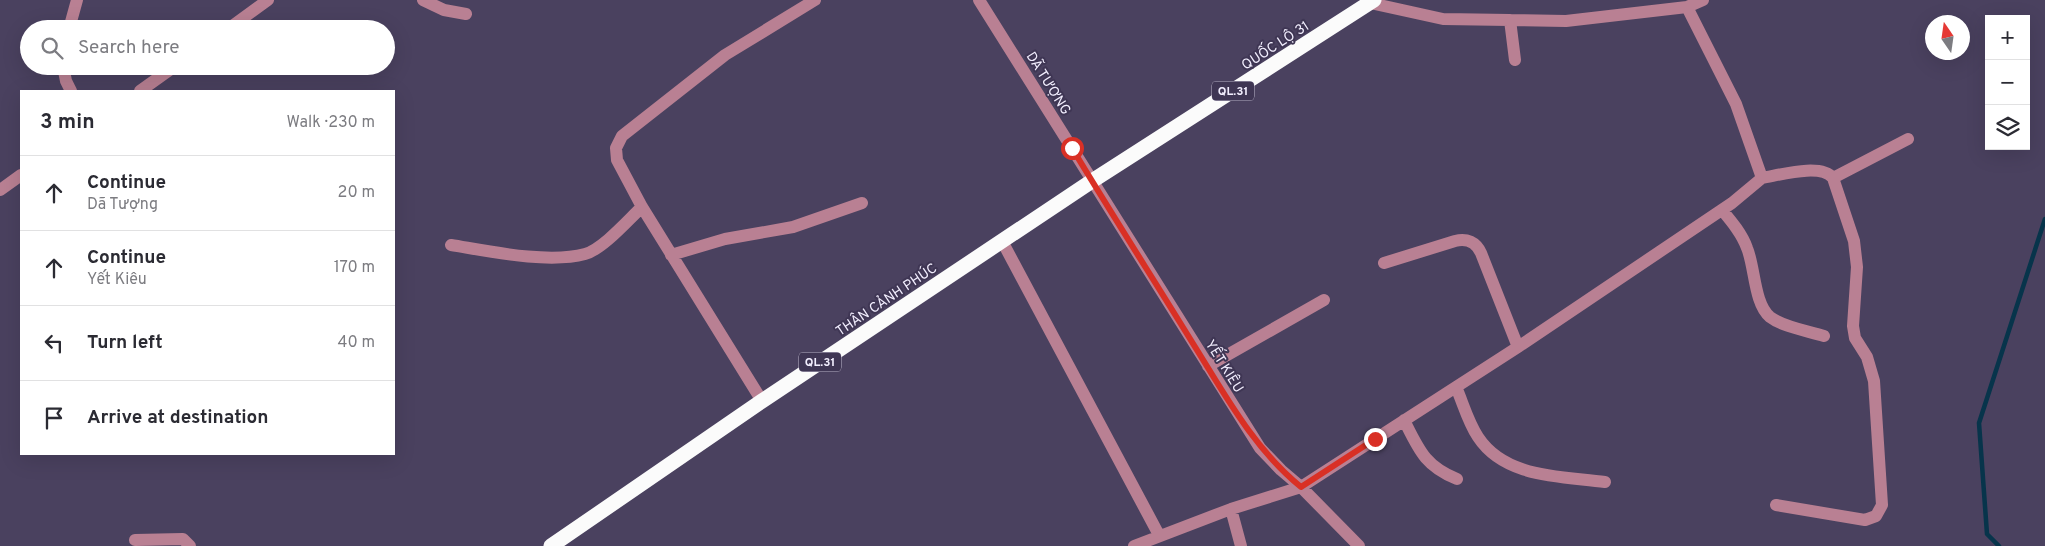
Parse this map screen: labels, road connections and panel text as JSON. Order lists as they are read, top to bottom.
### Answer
{
  "streets": {
    "highway": ["QUỐC LỘ 31", "QL.31", "THÂN CẢNH PHÚC"],
    "street": ["DÃ TƯỢNG", "YẾT KIÊU"]
  },
  "crossings": [
    ["QUỐC LỘ 31", "DÃ TƯỢNG"],
    ["QUỐC LỘ 31", "THÂN CẢNH PHÚC"],
    ["QUỐC LỘ 31", "YẾT KIÊU"],
    ["DÃ TƯỢNG", "THÂN CẢNH PHÚC"],
    ["DÃ TƯỢNG", "YẾT KIÊU"],
    ["THÂN CẢNH PHÚC", "YẾT KIÊU"]
  ],
  "north": "top",
  "page": {
    "map_buttons": ["+", "−"],
    "search": "Search here",
    "heading": ["3 min", "Walk · 230 m"],
    "list": [
      ["Continue", "Dã Tượng", "20 m"],
      ["Continue", "Yết Kiêu", "170 m"],
      ["Turn left", "40 m"],
      "Arrive at destination"
    ]
  }
}
